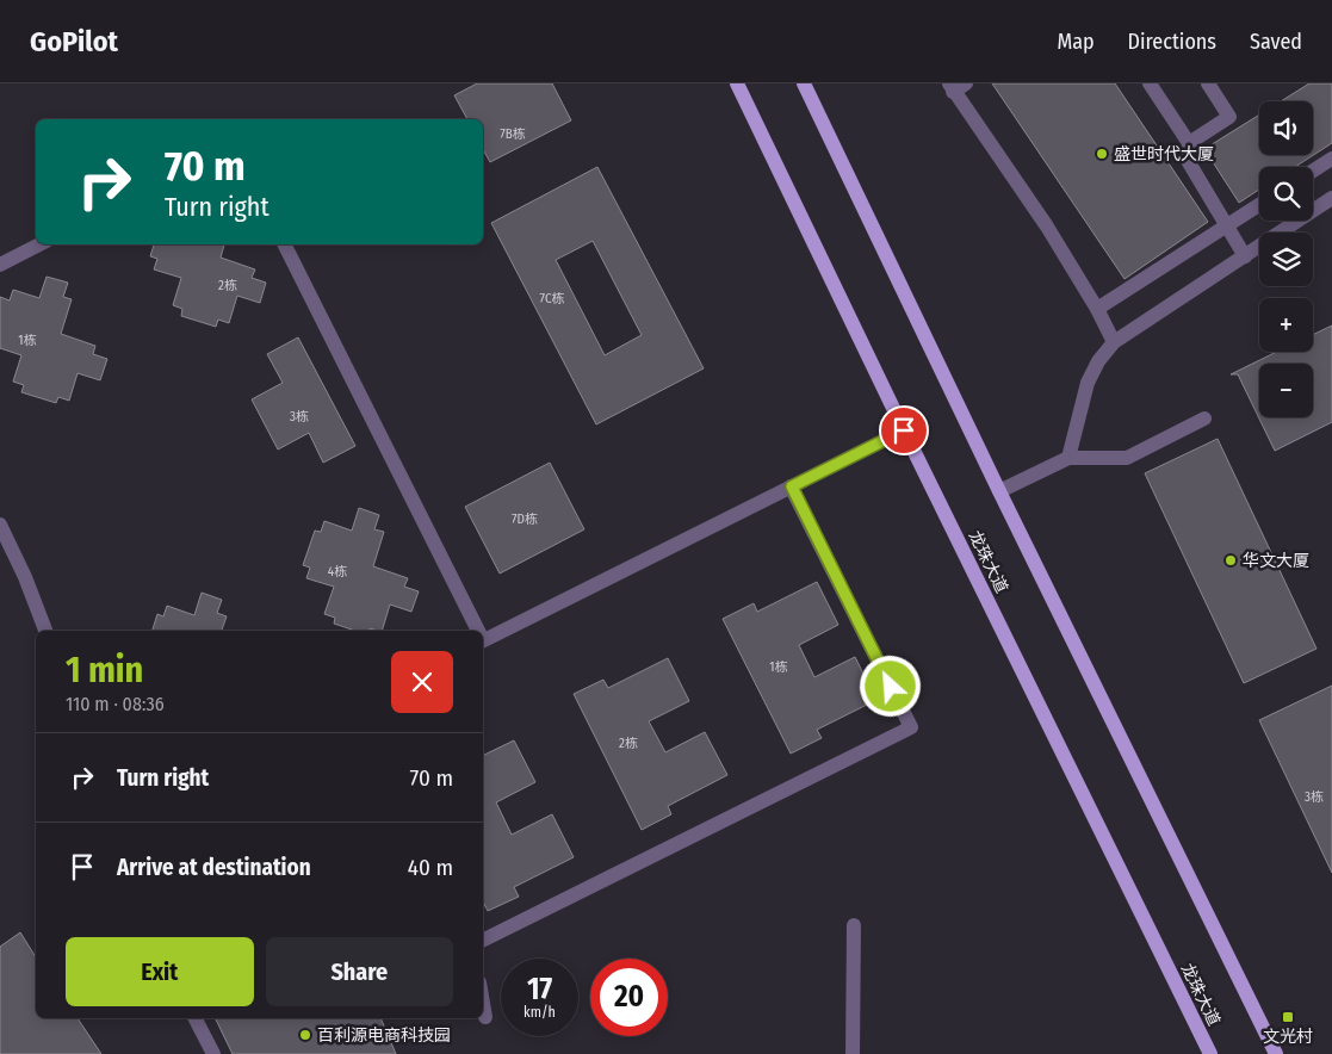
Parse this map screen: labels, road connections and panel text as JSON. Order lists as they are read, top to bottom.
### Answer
{
  "streets": {
    "main road": ["龙珠大道"]
  },
  "places": {
    "other": ["盛世时代大厦", "华文大厦", "百利源电商科技园"],
    "transit": ["文光村"]
  },
  "house_numbers": [
    "7B栋",
    "2栋",
    "7C栋",
    "1栋",
    "3栋",
    "7D栋",
    "4栋",
    "1栋",
    "2栋",
    "3栋"
  ],
  "page": {
    "header": "GoPilot",
    "nav": ["Map", "Directions", "Saved"],
    "map_buttons": ["+", "−"],
    "turn": ["70 m", "Turn right"],
    "heading": ["1 min", "110 m · 08:36"],
    "list": [
      {
        "name": "Turn right",
        "value": "70 m"
      },
      {
        "name": "Arrive at destination",
        "value": "40 m"
      }
    ],
    "buttons": ["Exit", "Share"],
    "speed": "17 km/h",
    "limit": "20"
  }
}
